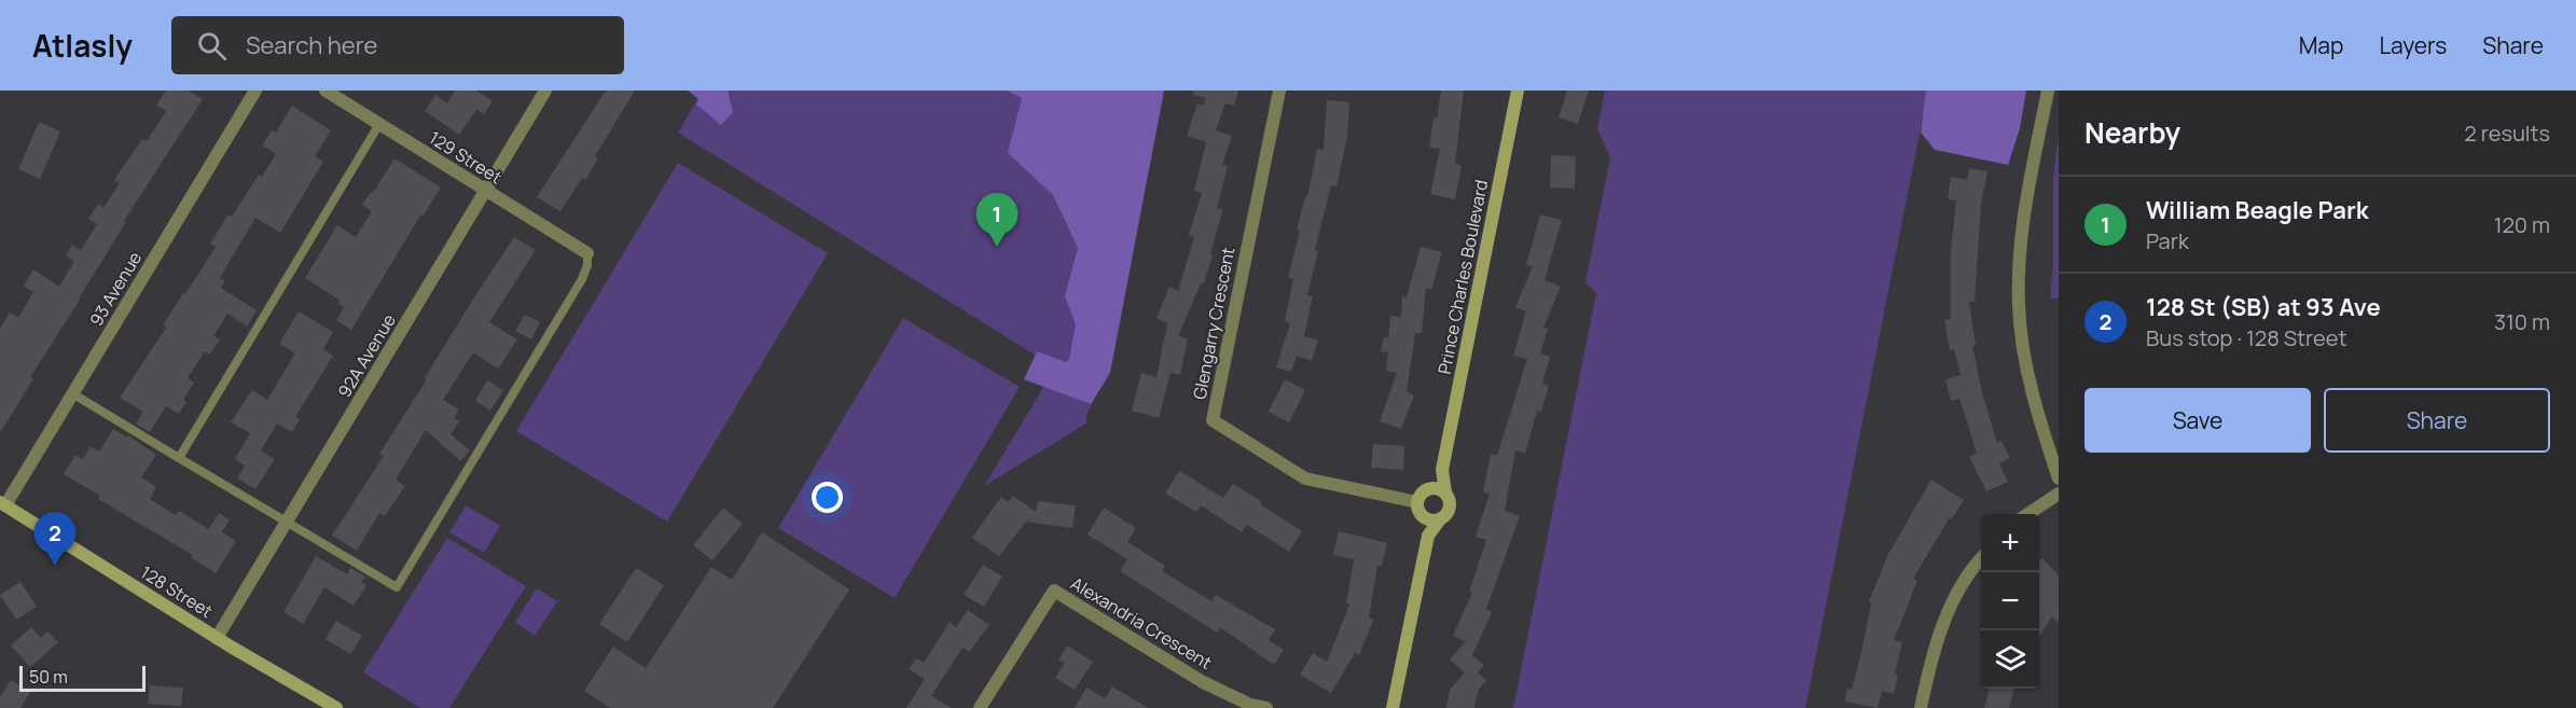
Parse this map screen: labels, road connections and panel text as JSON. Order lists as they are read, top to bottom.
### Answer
{
  "streets": {
    "street": [
      "129 Street",
      "Prince Charles Boulevard",
      "93 Avenue",
      "Glengarry Crescent",
      "92A Avenue",
      "128 Street",
      "Alexandria Crescent"
    ]
  },
  "crossings": [
    ["129 Street", "92A Avenue"],
    ["Prince Charles Boulevard", "Glengarry Crescent"],
    ["93 Avenue", "128 Street"],
    ["92A Avenue", "128 Street"]
  ],
  "scale_bar": "50 m",
  "page": {
    "header": "Atlasly",
    "search": "Search here",
    "nav": ["Map", "Layers", "Share"],
    "heading": ["Nearby", "2 results"],
    "list": [
      {
        "mark": "1",
        "name": "William Beagle Park",
        "note": "Park",
        "value": "120 m"
      },
      {
        "mark": "2",
        "name": "128 St (SB) at 93 Ave",
        "note": "Bus stop · 128 Street",
        "value": "310 m"
      }
    ],
    "pins": ["1", "2"],
    "buttons": ["Save", "Share"],
    "map_buttons": ["+", "−"],
    "scale": "50 m"
  }
}
